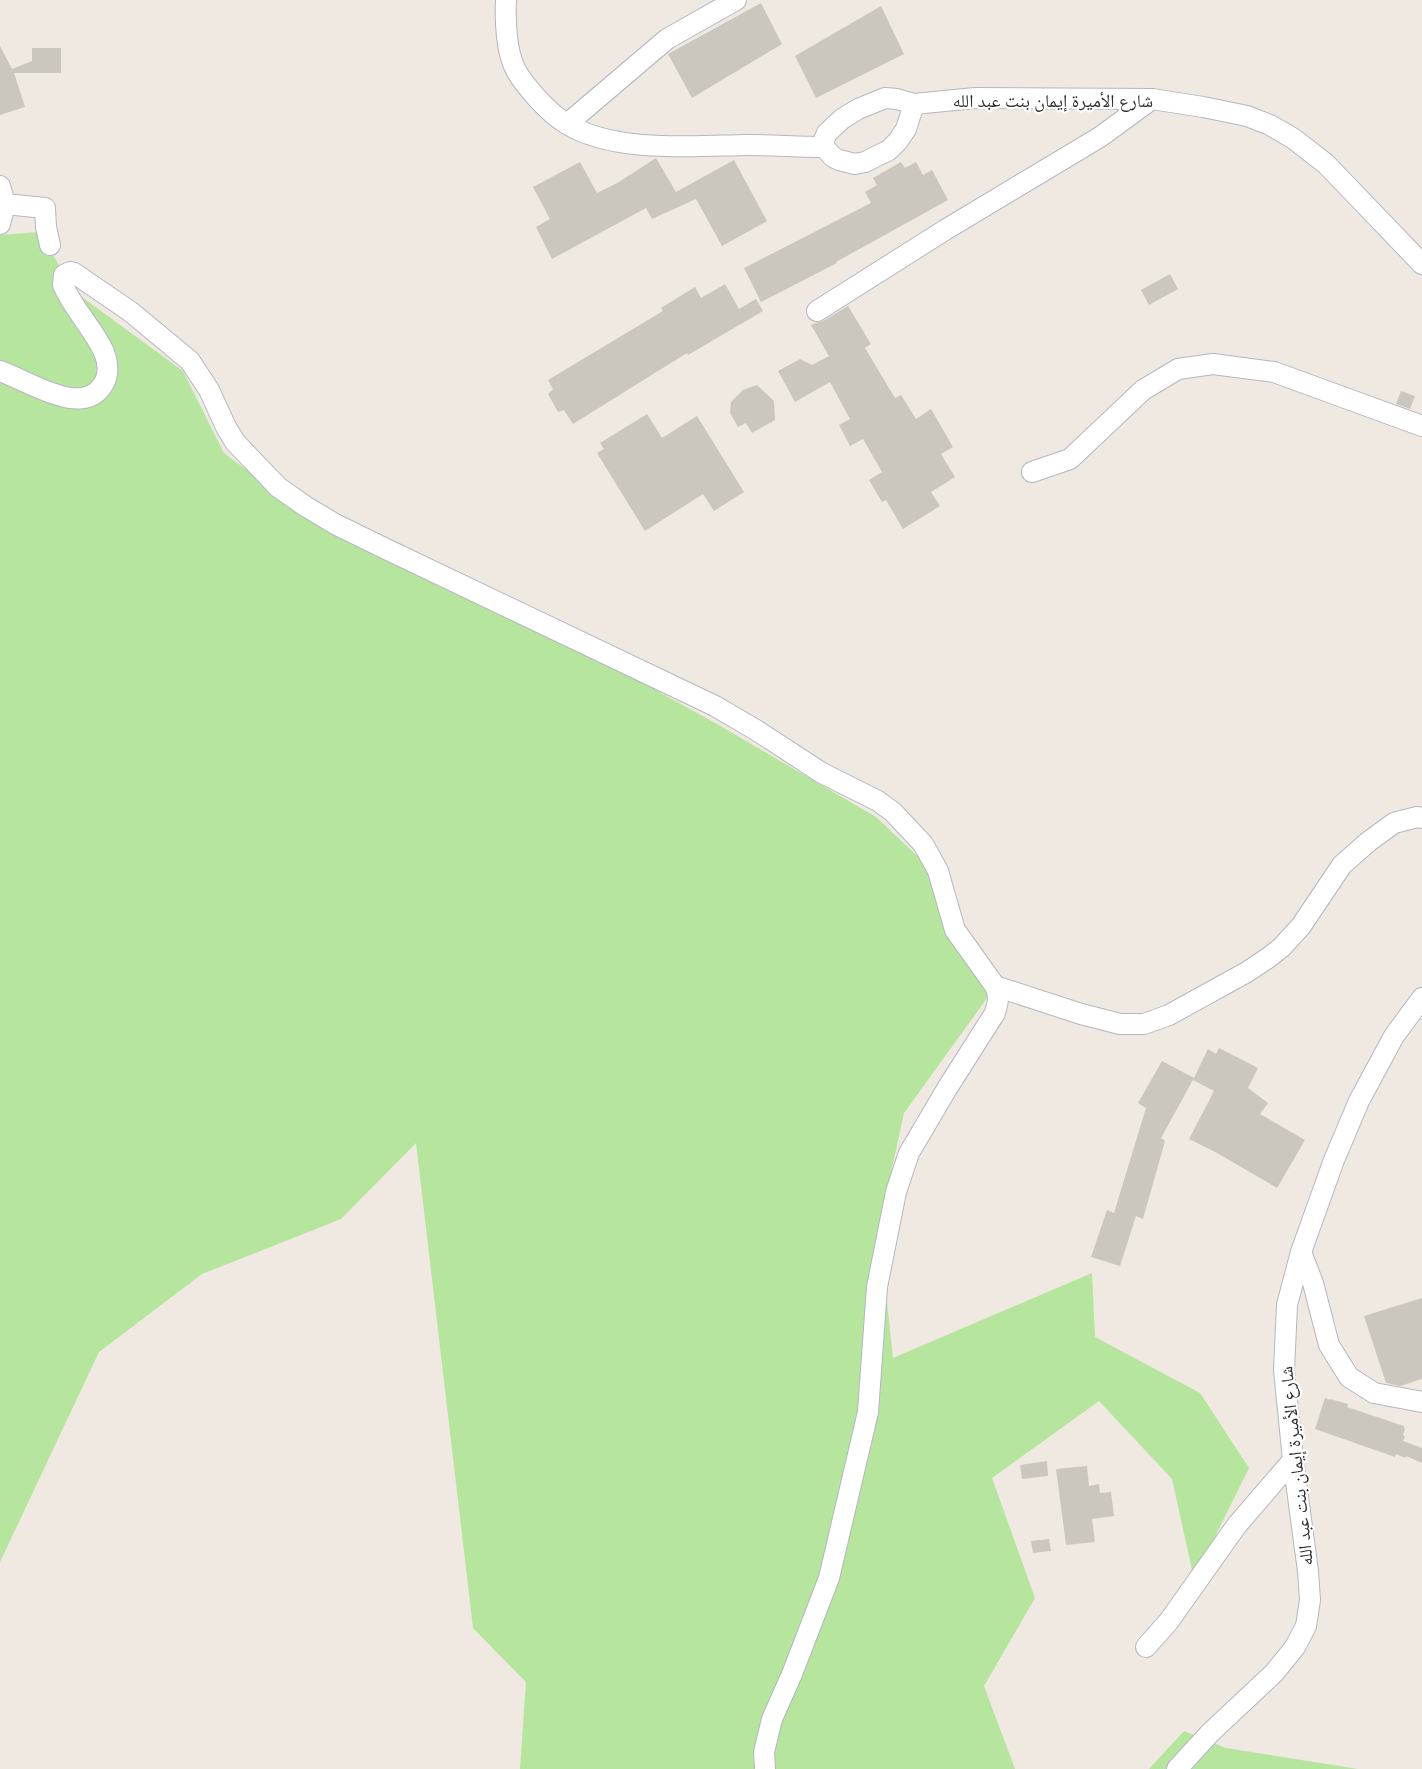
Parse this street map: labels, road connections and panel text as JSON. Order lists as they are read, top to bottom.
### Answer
{
  "streets": {
    "street": ["شارع الأميرة إيمان بنت عبد الله"]
  }
}
